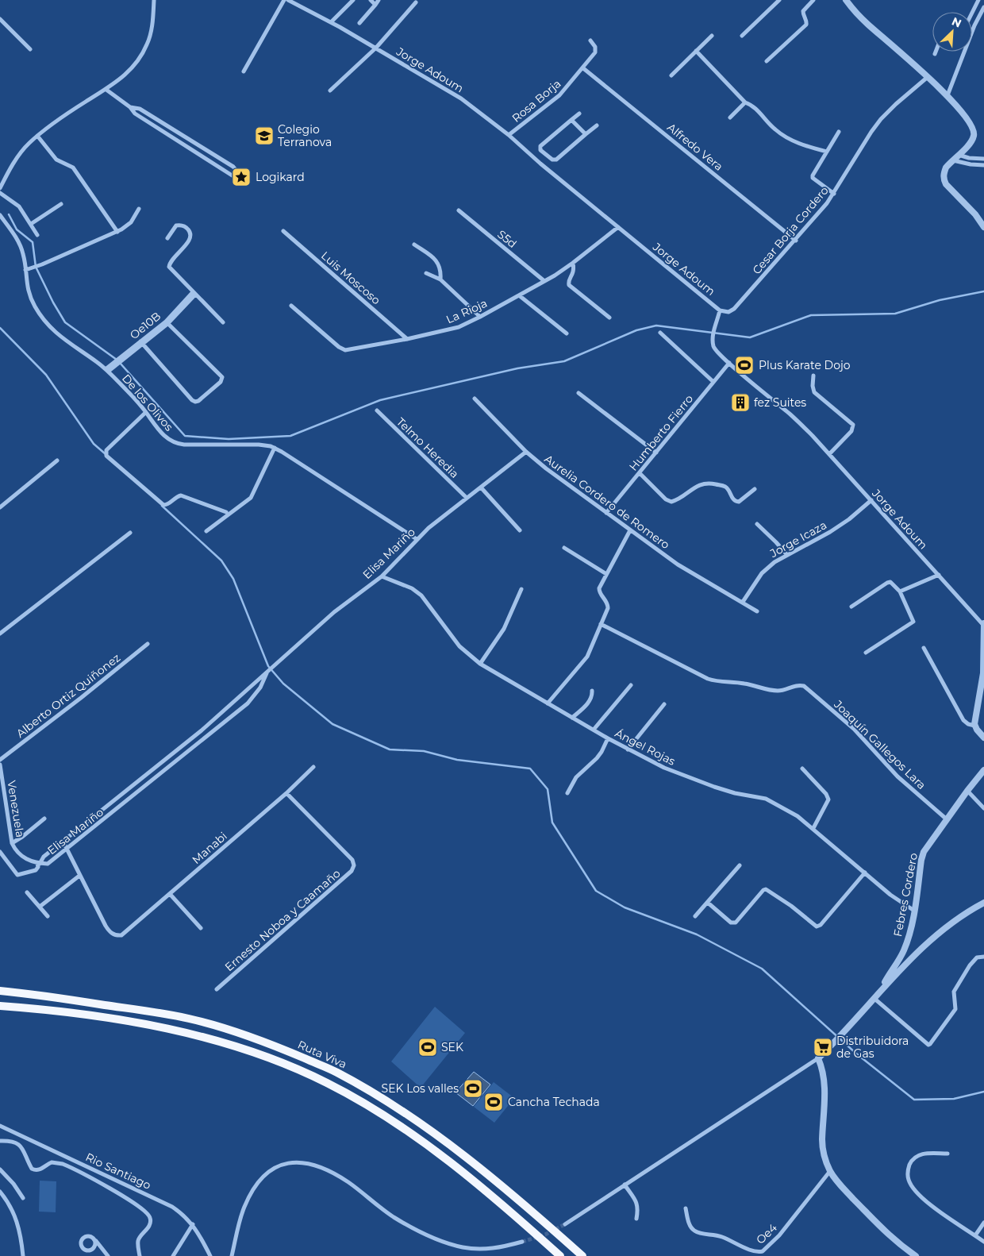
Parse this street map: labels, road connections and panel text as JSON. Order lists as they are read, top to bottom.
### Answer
{
  "streets": {
    "highway": ["Ruta Viva"],
    "street": [
      "Jorge Adoum",
      "Rosa Borja",
      "Alfredo Vera",
      "Cesar Borja Cordero",
      "S5d",
      "Luis Moscoso",
      "La Rioja",
      "Oe10B",
      "De los Olivos",
      "Humberto Fierro",
      "Telmo Heredia",
      "Aurelia Cordero de Romero",
      "Jorge Icaza",
      "Elisa Mariño",
      "Alberto Ortiz Quiñonez",
      "Joaquín Gallegos Lara",
      "Ángel Rojas",
      "Venezuela",
      "Manabi",
      "Febres Cordero",
      "Ernesto Noboa y Caamaño",
      "Rio Santiago",
      "Oe4"
    ]
  },
  "crossings": [
    ["Jorge Adoum", "Rosa Borja"],
    ["Jorge Adoum", "Cesar Borja Cordero"],
    ["Jorge Adoum", "La Rioja"],
    ["Jorge Adoum", "Humberto Fierro"],
    ["Jorge Adoum", "Jorge Icaza"],
    ["Rosa Borja", "Alfredo Vera"],
    ["Alfredo Vera", "Cesar Borja Cordero"],
    ["S5d", "La Rioja"],
    ["Luis Moscoso", "La Rioja"],
    ["Oe10B", "De los Olivos"],
    ["De los Olivos", "Elisa Mariño"],
    ["Humberto Fierro", "Aurelia Cordero de Romero"],
    ["Telmo Heredia", "Elisa Mariño"],
    ["Aurelia Cordero de Romero", "Jorge Icaza"],
    ["Aurelia Cordero de Romero", "Elisa Mariño"],
    ["Elisa Mariño", "Ángel Rojas"],
    ["Elisa Mariño", "Venezuela"],
    ["Joaquín Gallegos Lara", "Febres Cordero"],
    ["Ángel Rojas", "Febres Cordero"],
    ["Manabi", "Ernesto Noboa y Caamaño"]
  ],
  "places": {
    "school or university": ["Colegio Terranova"],
    "place": ["Logikard"],
    "sports": [
      "Plus Karate Dojo",
      "SEK",
      "SEK Los valles",
      "Cancha Techada"
    ],
    "building": ["fez Suites"],
    "supermarket": ["Distribuidora de Gas"]
  },
  "north": "top right"
}
